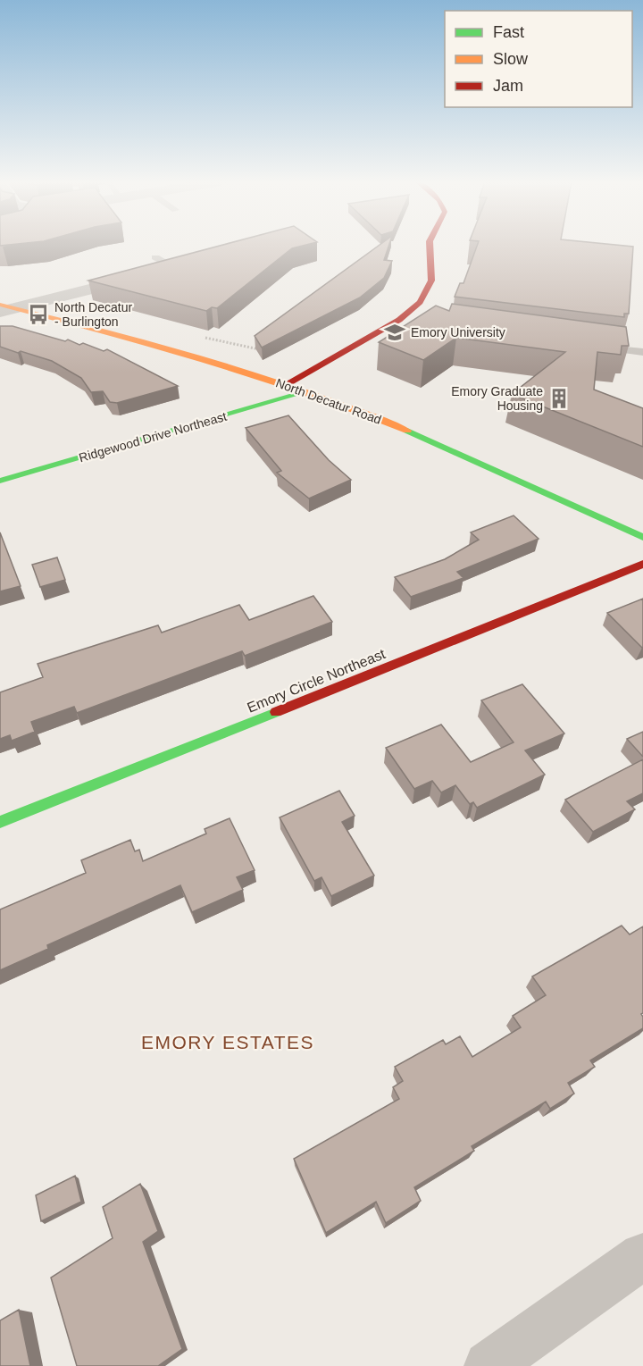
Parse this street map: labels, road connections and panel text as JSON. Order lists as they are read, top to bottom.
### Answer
{
  "streets": {
    "street": ["North Decatur Road", "Ridgewood Drive Northeast", "Emory Circle Northeast"]
  },
  "crossings": [
    ["North Decatur Road", "Ridgewood Drive Northeast"]
  ],
  "districts": ["EMORY ESTATES"],
  "places": {
    "bus stop": ["North Decatur - Burlington"],
    "school or university": ["Emory University"],
    "building": ["Emory Graduate Housing"]
  },
  "legend": ["Fast", "Slow", "Jam"]
}
